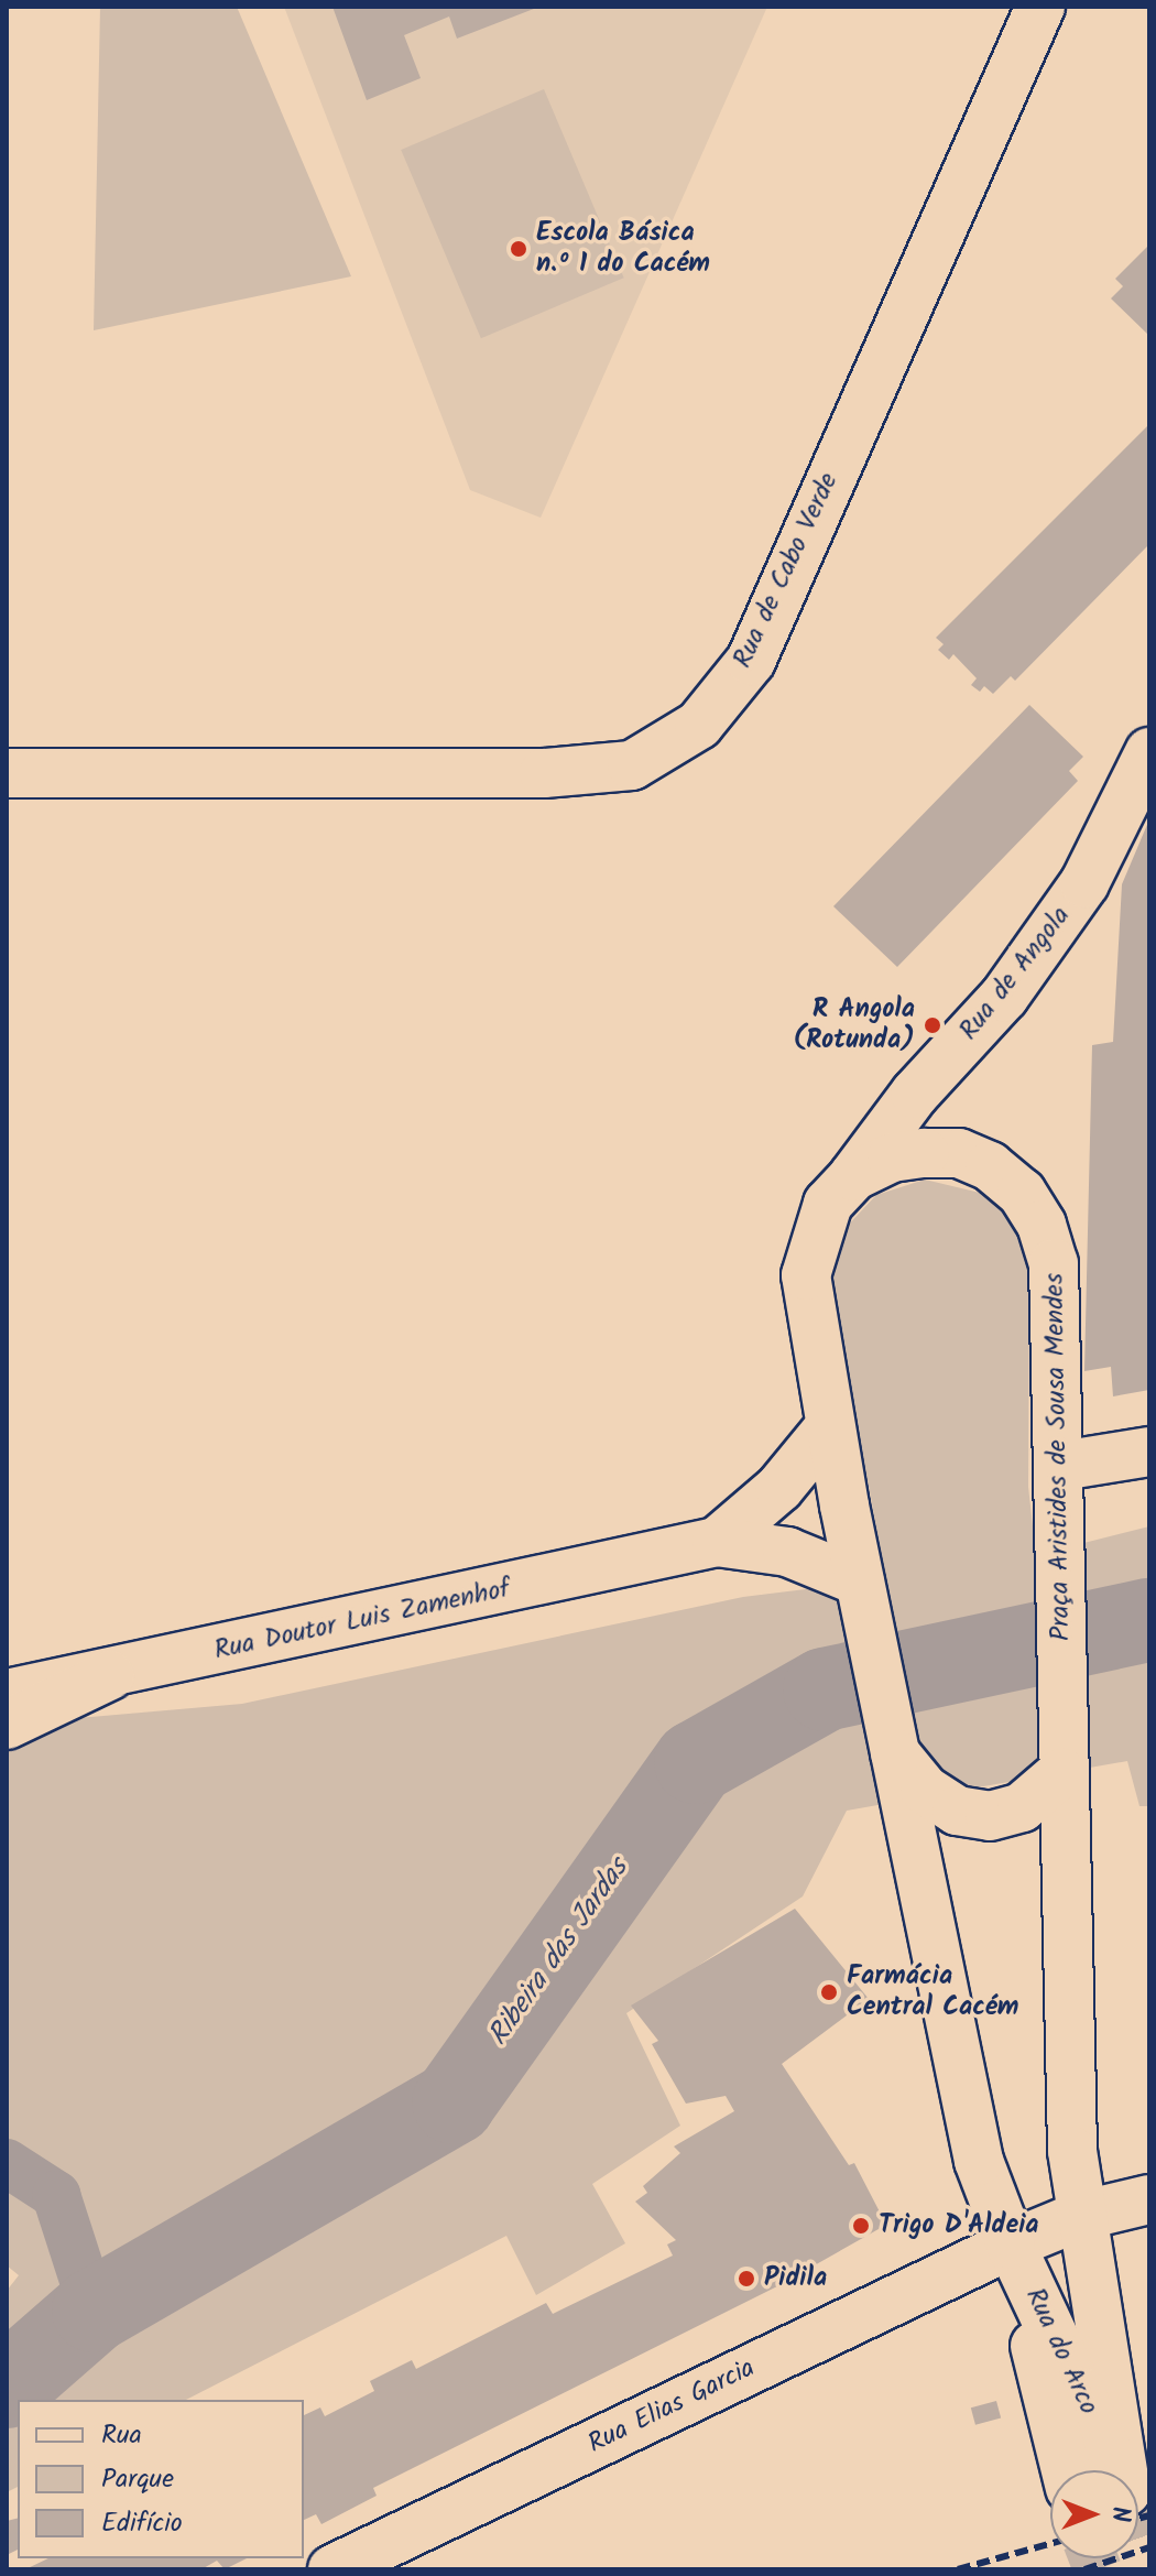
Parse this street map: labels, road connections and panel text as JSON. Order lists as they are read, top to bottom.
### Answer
{
  "streets": {
    "main road": [
      "Rua de Cabo Verde",
      "Rua de Angola",
      "Praça Aristides de Sousa Mendes",
      "Rua Doutor Luis Zamenhof",
      "Rua do Arco",
      "Rua Elias Garcia"
    ]
  },
  "crossings": [
    ["Rua de Angola", "Praça Aristides de Sousa Mendes"],
    ["Praça Aristides de Sousa Mendes", "Rua do Arco"],
    ["Praça Aristides de Sousa Mendes", "Rua Elias Garcia"],
    ["Rua do Arco", "Rua Elias Garcia"]
  ],
  "water": ["Ribeira das Jardas"],
  "places": [
    "Escola Básica n.º 1 do Cacém",
    "R Angola (Rotunda)",
    "Farmácia Central Cacém",
    "Trigo D'Aldeia",
    "Pidila"
  ],
  "legend": ["Rua", "Parque", "Edifício"],
  "north": "right"
}
